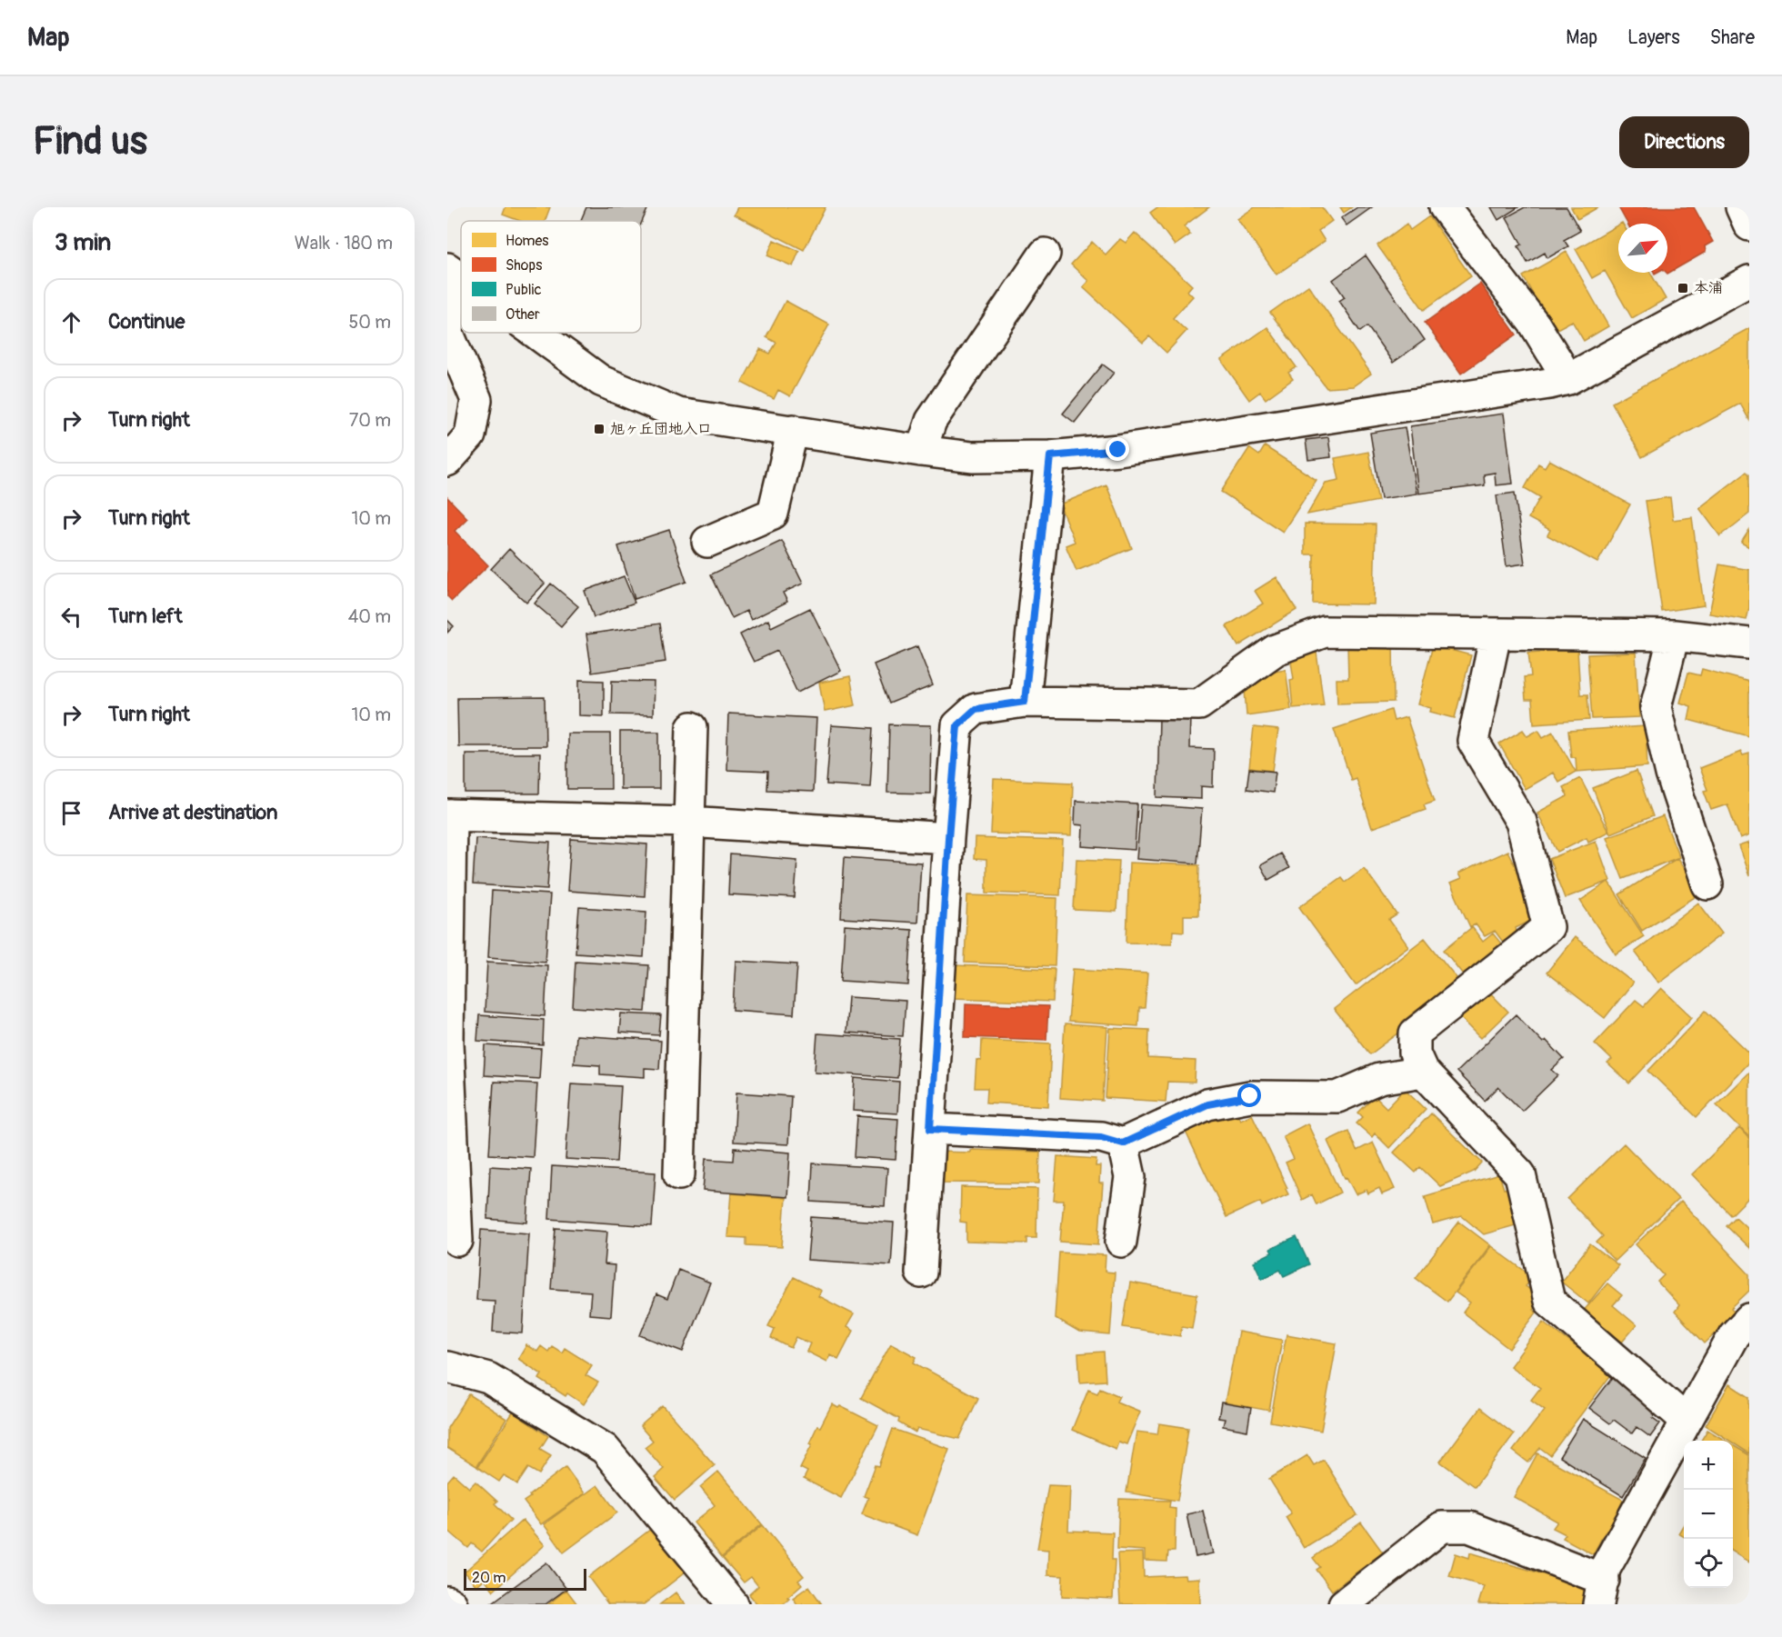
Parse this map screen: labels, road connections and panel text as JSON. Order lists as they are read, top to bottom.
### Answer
{
  "places": {
    "transit": ["本浦", "旭ヶ丘団地入口"]
  },
  "legend": [
    "Homes",
    "Shops",
    "Public",
    "Other"
  ],
  "scale_bar": "20 m",
  "north": "top right",
  "page": {
    "header": "Map",
    "nav": ["Map", "Layers", "Share"],
    "buttons": "Directions",
    "title": "Find us",
    "heading": ["3 min", "Walk · 180 m"],
    "list": [
      ["Continue", "50 m"],
      ["Turn right", "70 m"],
      ["Turn right", "10 m"],
      ["Turn left", "40 m"],
      ["Turn right", "10 m"],
      "Arrive at destination"
    ],
    "map_buttons": ["+", "−"],
    "scale": "20 m"
  }
}
